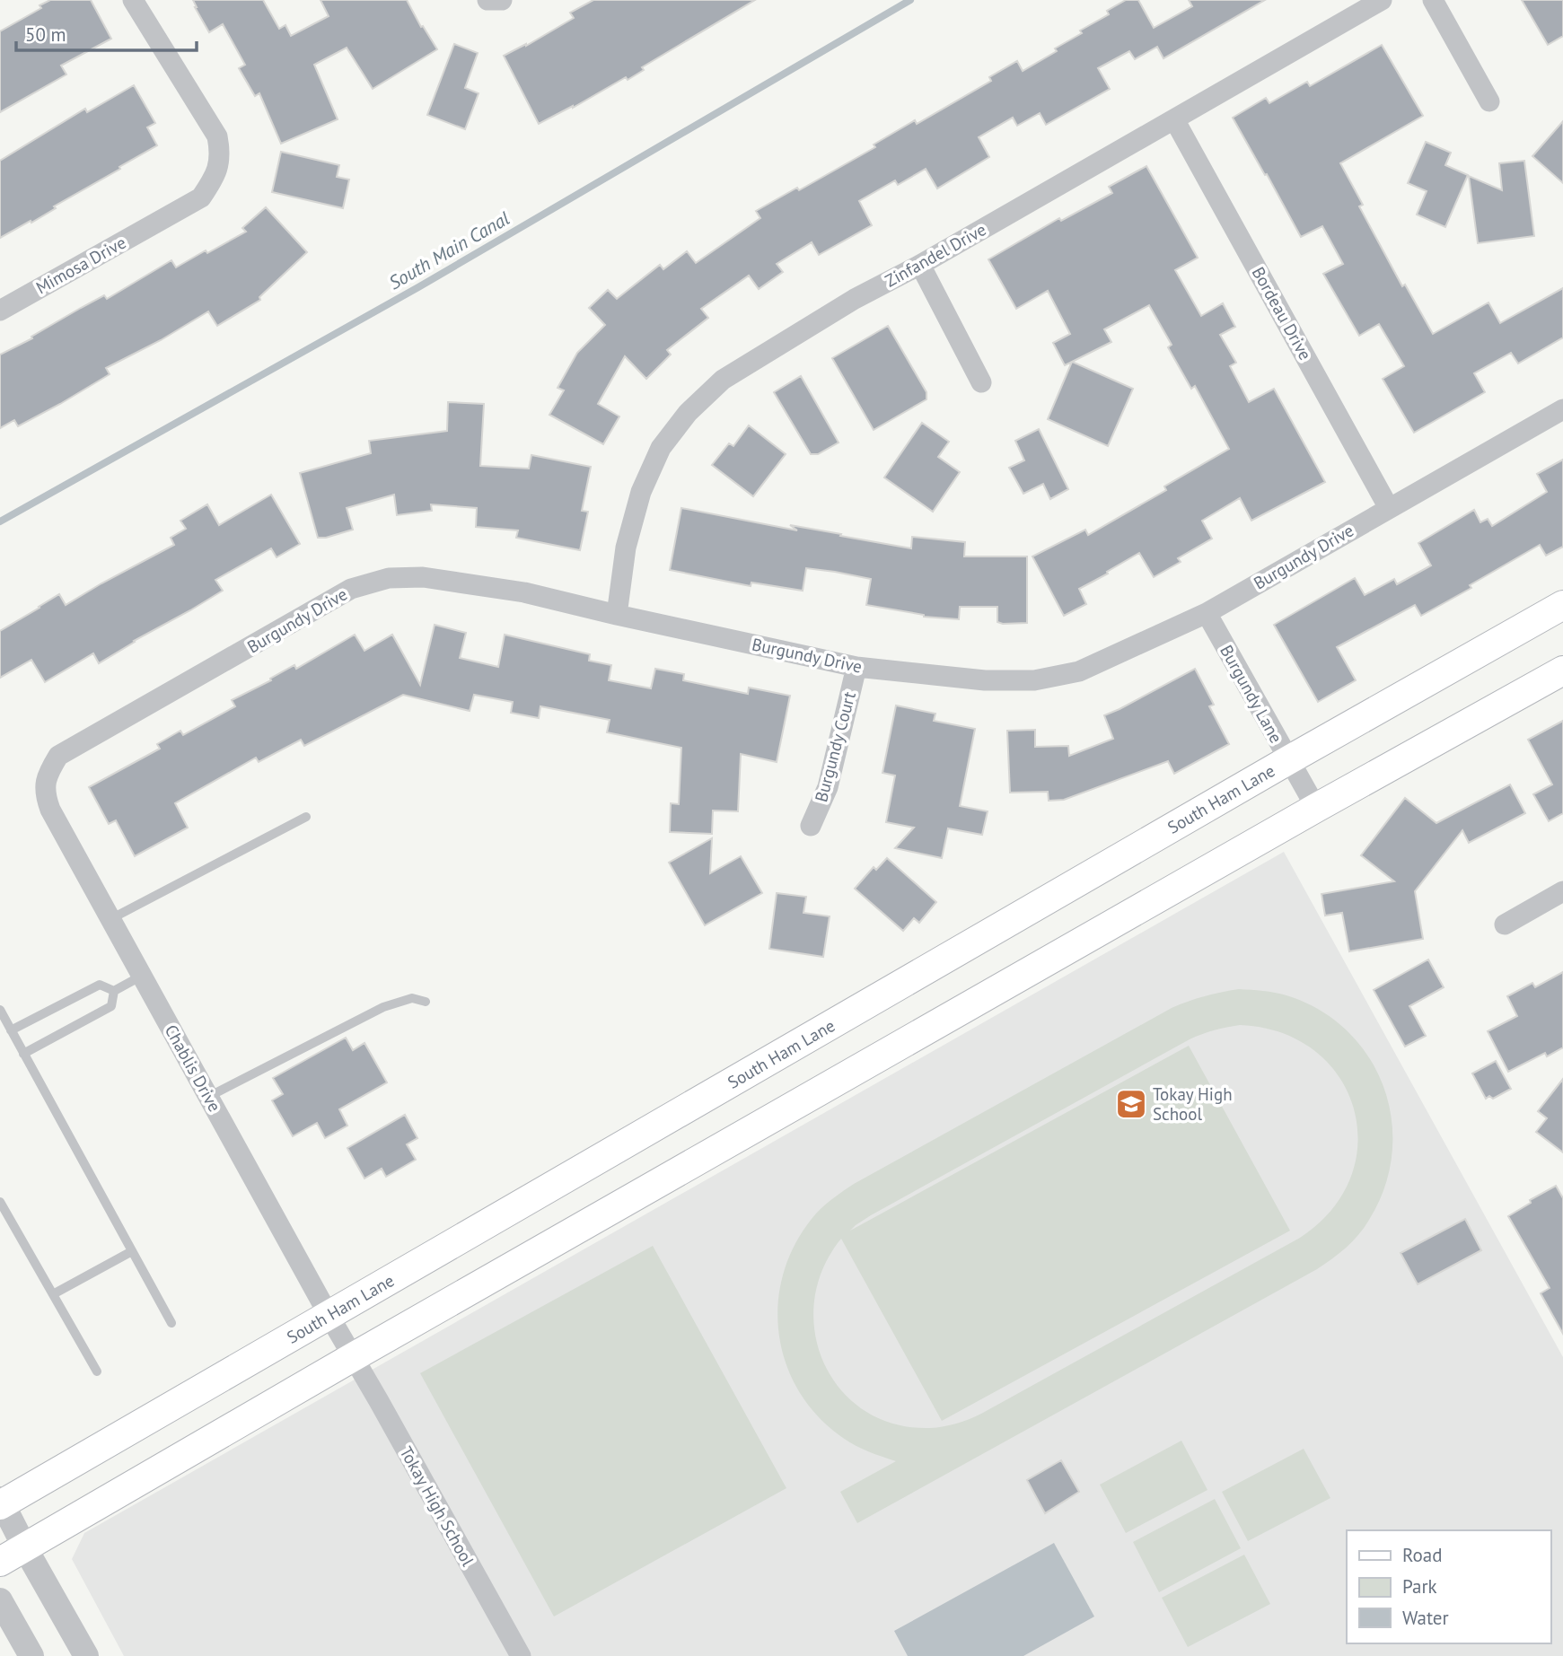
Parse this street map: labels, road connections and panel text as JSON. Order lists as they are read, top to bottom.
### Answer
{
  "streets": {
    "main road": ["South Ham Lane"],
    "street": [
      "Zinfandel Drive",
      "Mimosa Drive",
      "Bordeau Drive",
      "Burgundy Drive",
      "Burgundy Lane",
      "Burgundy Court",
      "Chablis Drive",
      "Tokay High School"
    ]
  },
  "crossings": [
    ["Zinfandel Drive", "Bordeau Drive"],
    ["Zinfandel Drive", "Burgundy Drive"],
    ["Bordeau Drive", "Burgundy Drive"],
    ["Burgundy Drive", "Burgundy Lane"],
    ["Burgundy Drive", "Burgundy Court"],
    ["Burgundy Drive", "Chablis Drive"],
    ["Burgundy Lane", "South Ham Lane"],
    ["South Ham Lane", "Chablis Drive"],
    ["Chablis Drive", "Tokay High School"]
  ],
  "water": ["South Main Canal"],
  "places": {
    "school or university": ["Tokay High School"]
  },
  "legend": ["Road", "Park", "Water"],
  "scale_bar": "50 m"
}
